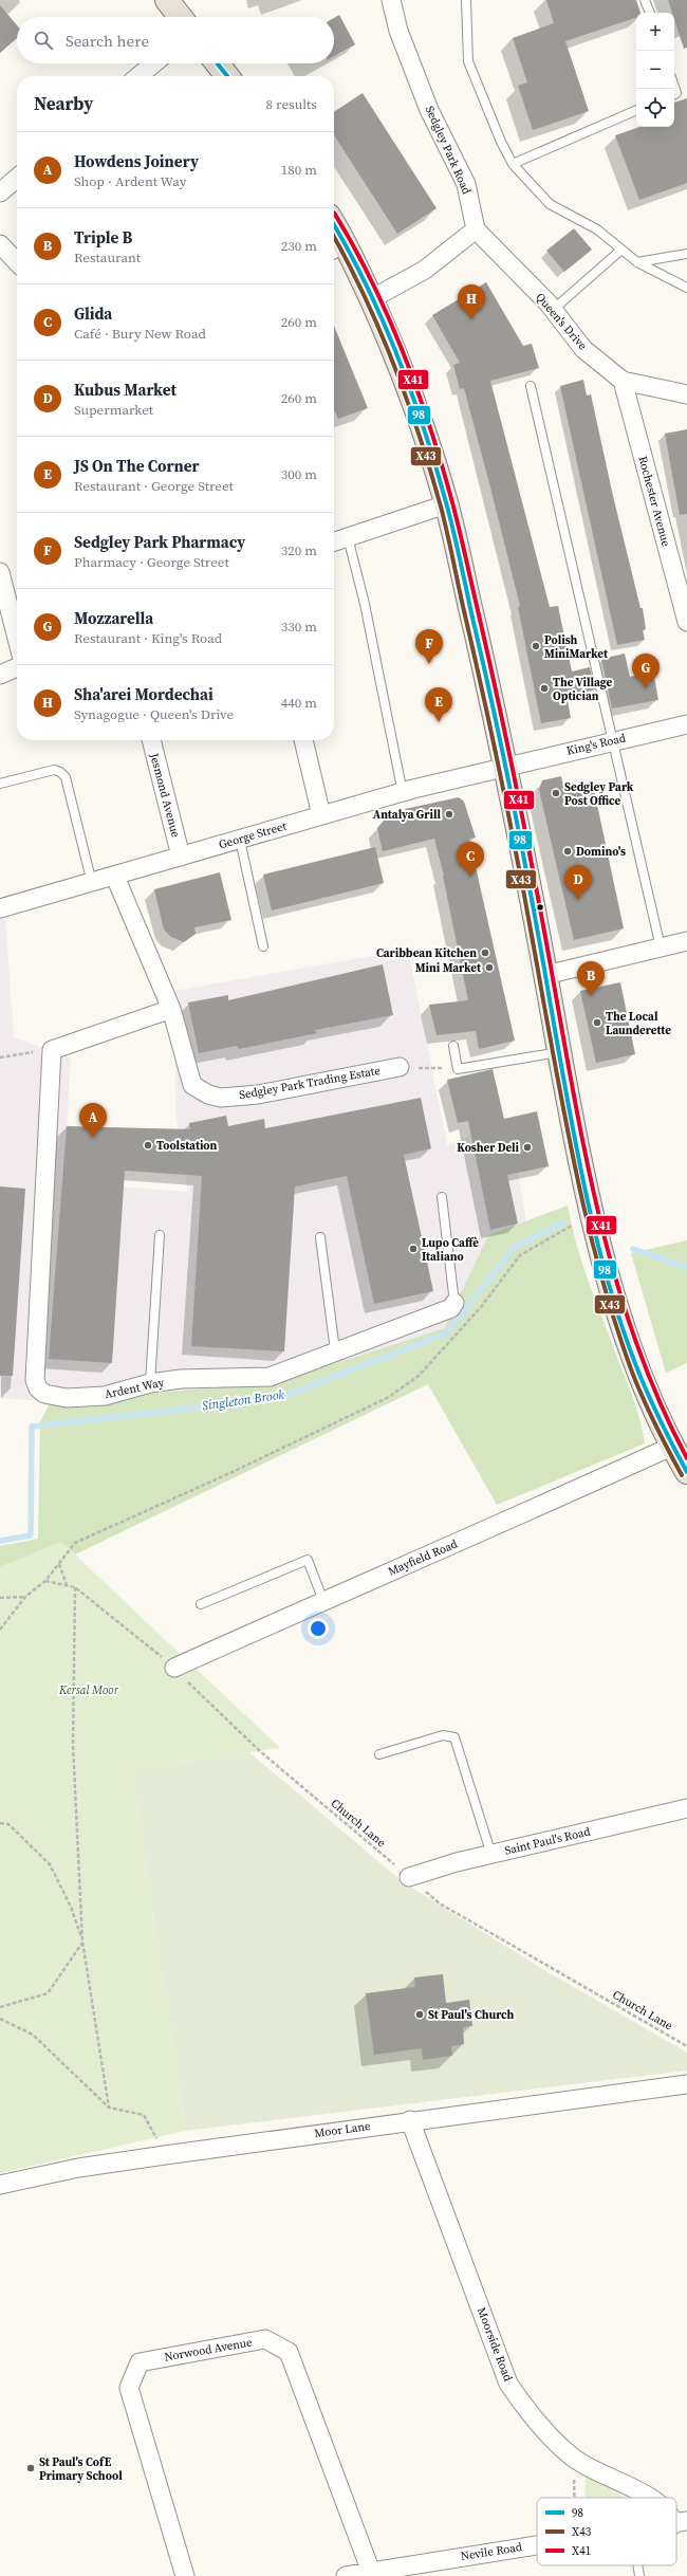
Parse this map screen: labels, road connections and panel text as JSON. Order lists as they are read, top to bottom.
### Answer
{
  "streets": {
    "street": [
      "Sedgley Park Road",
      "Queen's Drive",
      "Rochester Avenue",
      "King's Road",
      "Jesmond Avenue",
      "George Street",
      "Sedgley Park Trading Estate",
      "Ardent Way",
      "Mayfield Road",
      "Saint Paul's Road",
      "Moor Lane",
      "Moorside Road",
      "Norwood Avenue",
      "Nevile Road"
    ],
    "path": ["Church Lane"]
  },
  "crossings": [
    ["Sedgley Park Road", "Queen's Drive"],
    ["Queen's Drive", "Rochester Avenue"],
    ["King's Road", "George Street"],
    ["Jesmond Avenue", "George Street"],
    ["George Street", "Sedgley Park Trading Estate"],
    ["Mayfield Road", "Church Lane"],
    ["Church Lane", "Saint Paul's Road"],
    ["Moor Lane", "Moorside Road"],
    ["Norwood Avenue", "Nevile Road"]
  ],
  "water": ["Singleton Brook"],
  "parks": ["Kersal Moor"],
  "places": [
    "Polish MiniMarket",
    "The Village Optician",
    "Sedgley Park Post Office",
    "Antalya Grill",
    "Domino's",
    "Caribbean Kitchen",
    "Mini Market",
    "The Local Launderette",
    "Toolstation",
    "Kosher Deli",
    "Lupo Caffè Italiano",
    "St Paul's Church",
    "St Paul's CofE Primary School"
  ],
  "lines": ["transit line 98", "transit line X41", "transit line X43"],
  "legend": ["98", "X43", "X41"],
  "page": {
    "map_buttons": ["+", "−"],
    "search": "Search here",
    "heading": ["Nearby", "8 results"],
    "list": [
      {
        "mark": "A",
        "name": "Howdens Joinery",
        "note": "Shop · Ardent Way",
        "value": "180 m"
      },
      {
        "mark": "B",
        "name": "Triple B",
        "note": "Restaurant",
        "value": "230 m"
      },
      {
        "mark": "C",
        "name": "Glida",
        "note": "Café · Bury New Road",
        "value": "260 m"
      },
      {
        "mark": "D",
        "name": "Kubus Market",
        "note": "Supermarket",
        "value": "260 m"
      },
      {
        "mark": "E",
        "name": "JS On The Corner",
        "note": "Restaurant · George Street",
        "value": "300 m"
      },
      {
        "mark": "F",
        "name": "Sedgley Park Pharmacy",
        "note": "Pharmacy · George Street",
        "value": "320 m"
      },
      {
        "mark": "G",
        "name": "Mozzarella",
        "note": "Restaurant · King's Road",
        "value": "330 m"
      },
      {
        "mark": "H",
        "name": "Sha'arei Mordechai",
        "note": "Synagogue · Queen's Drive",
        "value": "440 m"
      }
    ],
    "pins": [
      "H",
      "F",
      "G",
      "E",
      "C",
      "D",
      "B",
      "A"
    ]
  }
}
